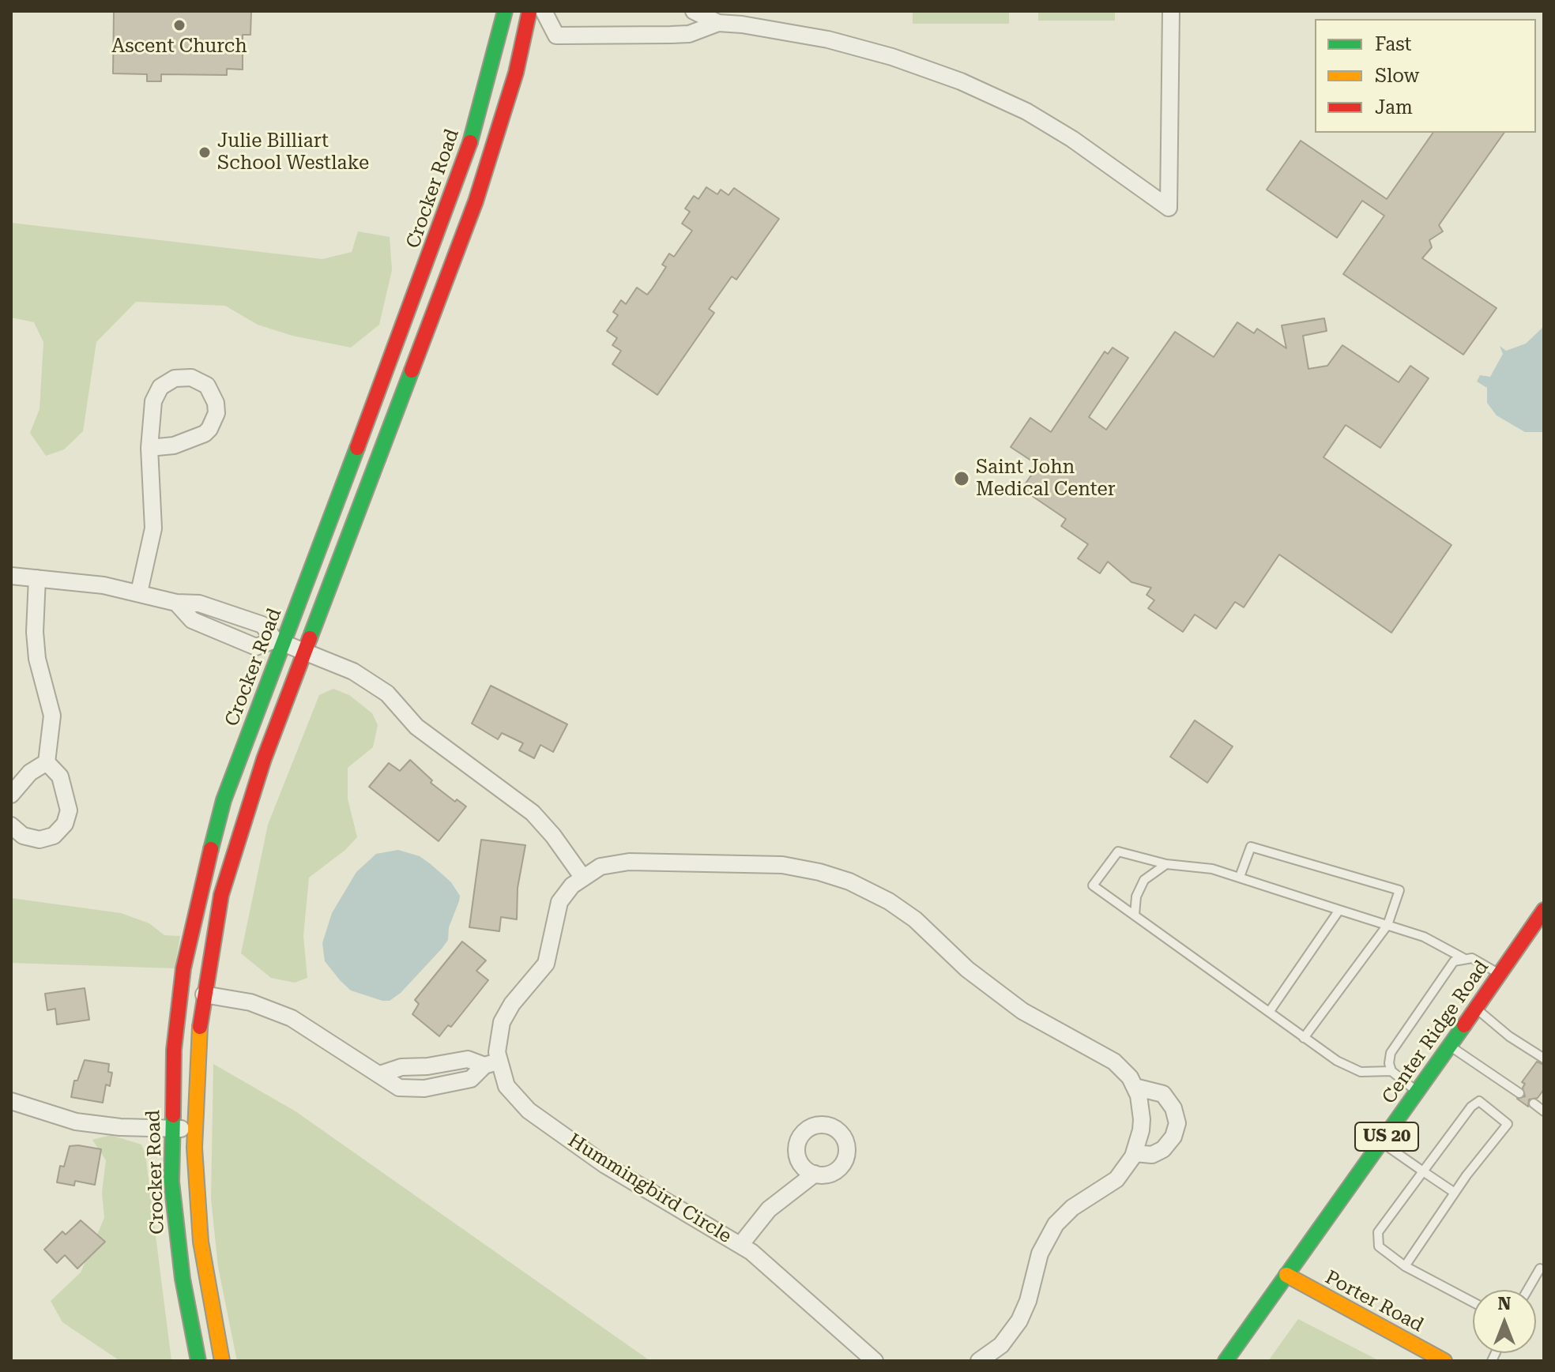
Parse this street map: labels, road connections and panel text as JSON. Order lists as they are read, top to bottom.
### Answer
{
  "streets": {
    "main road": [
      "Crocker Road",
      "Center Ridge Road",
      "US 20",
      "Porter Road"
    ],
    "street": ["Hummingbird Circle"]
  },
  "crossings": [
    ["Center Ridge Road", "Porter Road"]
  ],
  "places": ["Ascent Church", "Julie Billiart School Westlake", "Saint John Medical Center"],
  "legend": ["Fast", "Slow", "Jam"],
  "north": "top"
}
